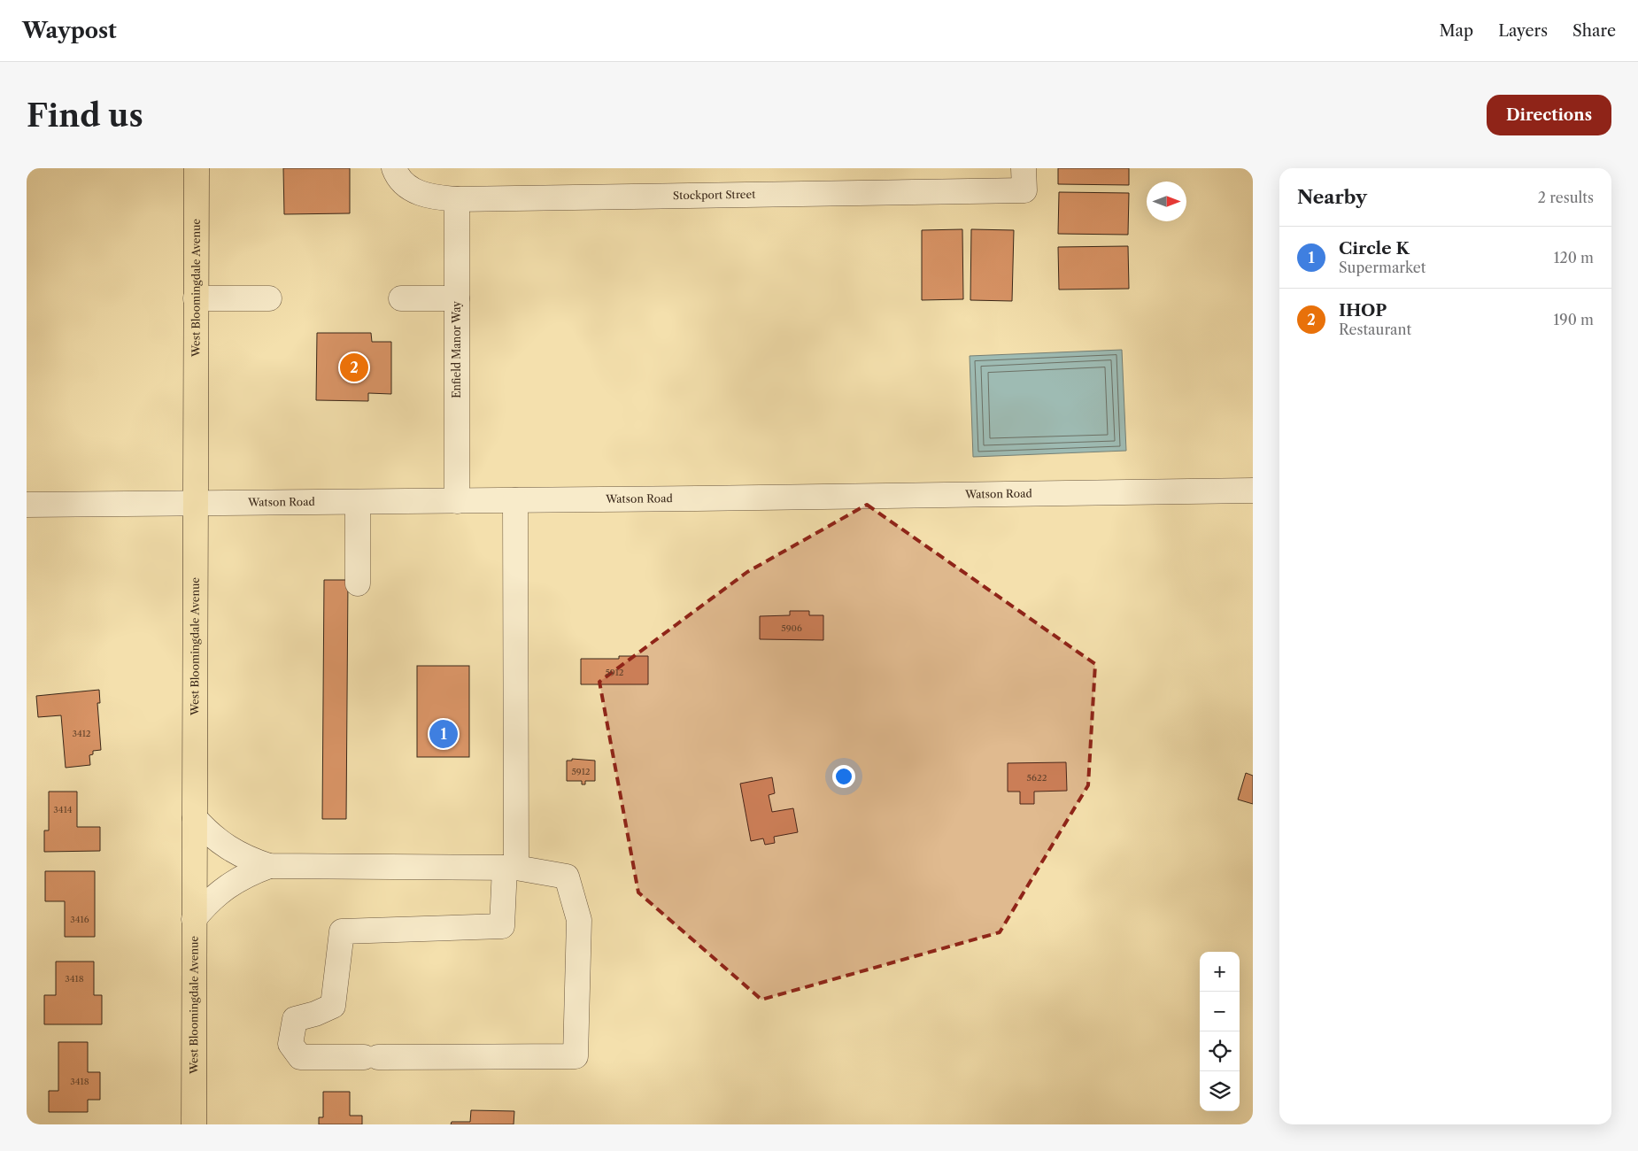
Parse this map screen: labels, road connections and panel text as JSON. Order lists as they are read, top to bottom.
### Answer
{
  "streets": {
    "main road": ["West Bloomingdale Avenue"],
    "street": ["Stockport Street", "Enfield Manor Way", "Watson Road"]
  },
  "crossings": [
    ["Stockport Street", "Enfield Manor Way"],
    ["West Bloomingdale Avenue", "Watson Road"],
    ["Enfield Manor Way", "Watson Road"]
  ],
  "house_numbers": [
    "5906",
    "5912",
    "3412",
    "5912",
    "5622",
    "3414",
    "3416",
    "3418",
    "3418"
  ],
  "north": "right",
  "page": {
    "header": "Waypost",
    "nav": ["Map", "Layers", "Share"],
    "buttons": "Directions",
    "title": "Find us",
    "heading": ["Nearby", "2 results"],
    "list": [
      {
        "mark": "1",
        "name": "Circle K",
        "note": "Supermarket",
        "value": "120 m"
      },
      {
        "mark": "2",
        "name": "IHOP",
        "note": "Restaurant",
        "value": "190 m"
      }
    ],
    "pins": ["2", "1"],
    "map_buttons": ["+", "−"]
  }
}
